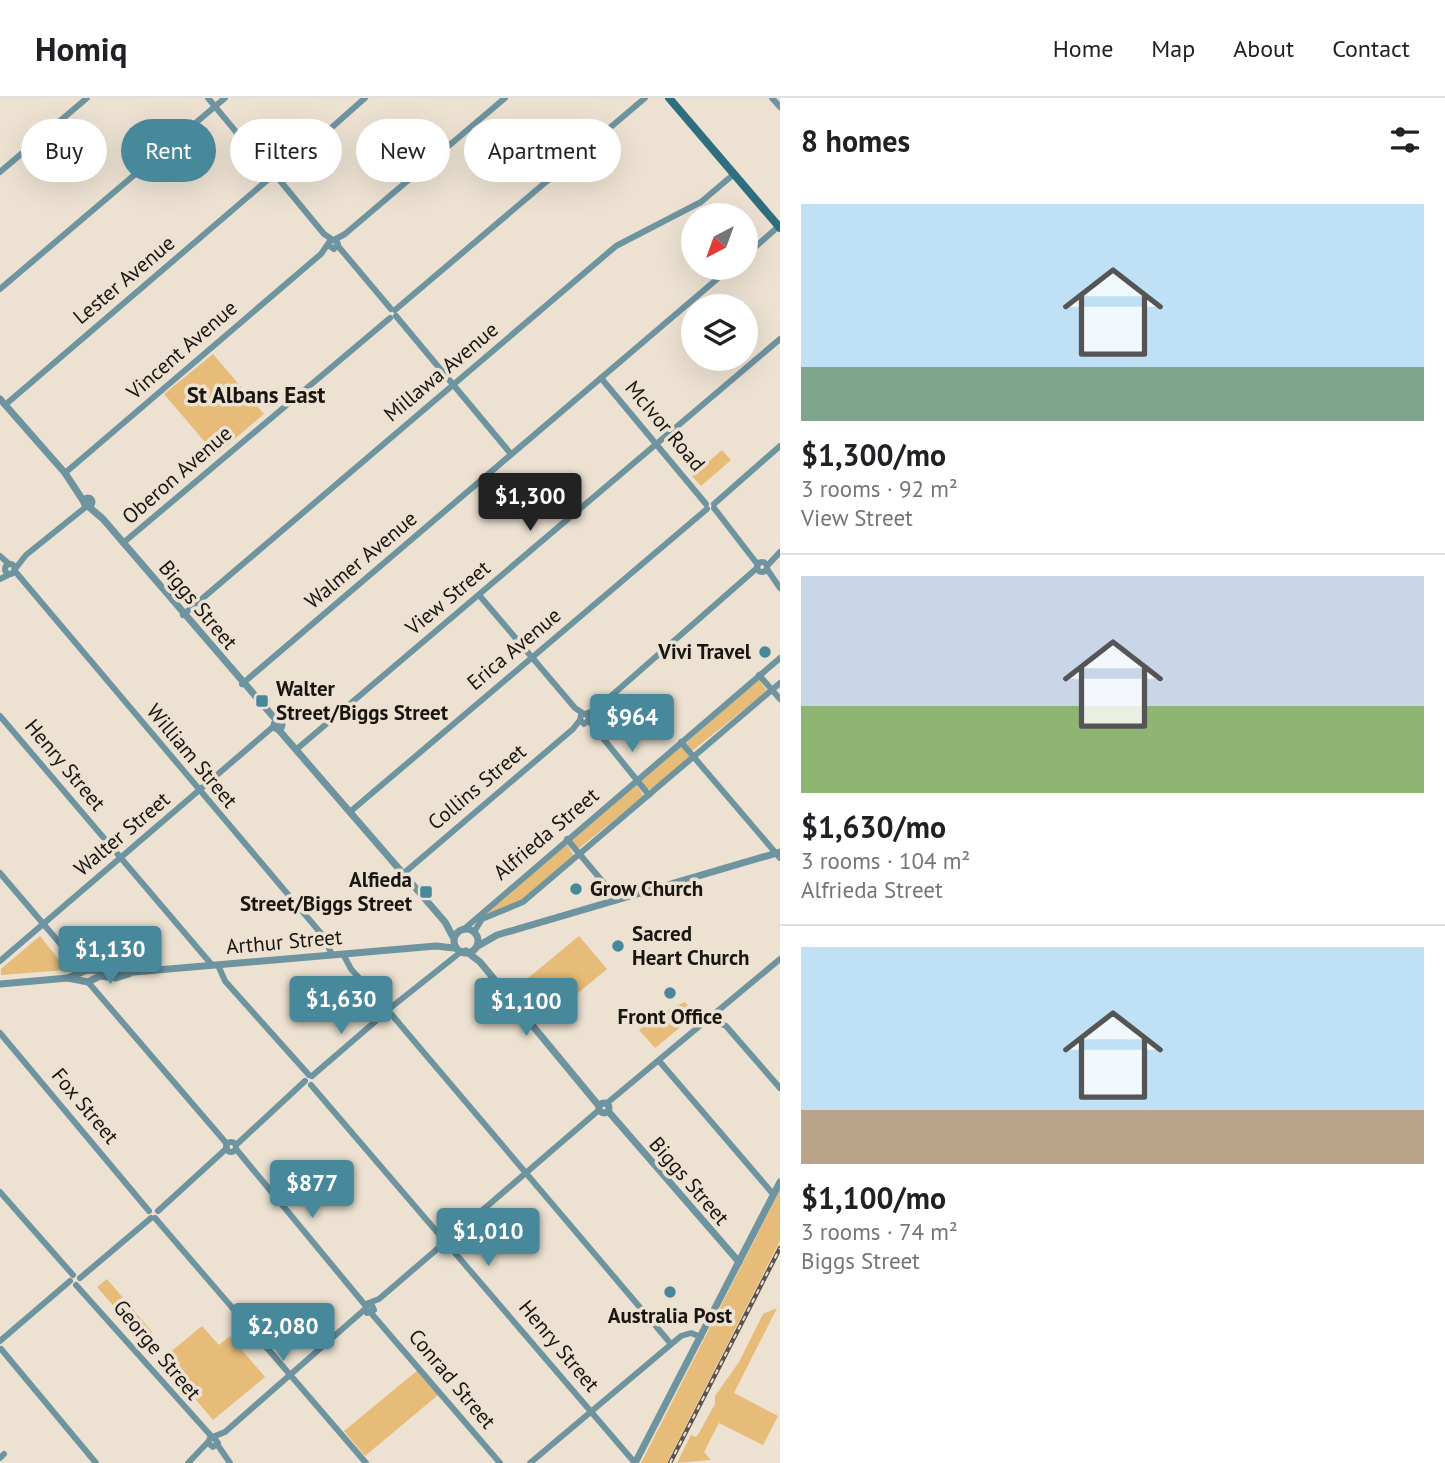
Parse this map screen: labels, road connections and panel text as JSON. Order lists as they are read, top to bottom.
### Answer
{
  "streets": {
    "street": [
      "Lester Avenue",
      "Vincent Avenue",
      "Millawa Avenue",
      "McIvor Road",
      "Oberon Avenue",
      "Walmer Avenue",
      "View Street",
      "Biggs Street",
      "Erica Avenue",
      "William Street",
      "Henry Street",
      "Collins Street",
      "Walter Street",
      "Alfrieda Street",
      "Arthur Street",
      "Fox Street",
      "George Street",
      "Conrad Street"
    ]
  },
  "crossings": [
    ["Lester Avenue", "Biggs Street"],
    ["Vincent Avenue", "Biggs Street"],
    ["Millawa Avenue", "Biggs Street"],
    ["McIvor Road", "Walmer Avenue"],
    ["McIvor Road", "View Street"],
    ["McIvor Road", "Erica Avenue"],
    ["McIvor Road", "Collins Street"],
    ["Oberon Avenue", "Biggs Street"],
    ["Walmer Avenue", "Biggs Street"],
    ["View Street", "Biggs Street"],
    ["Biggs Street", "Erica Avenue"],
    ["Biggs Street", "Collins Street"],
    ["Biggs Street", "Walter Street"],
    ["Biggs Street", "Alfrieda Street"],
    ["Biggs Street", "Arthur Street"],
    ["William Street", "Walter Street"],
    ["William Street", "Arthur Street"],
    ["Henry Street", "Walter Street"],
    ["Henry Street", "Arthur Street"],
    ["Walter Street", "Conrad Street"],
    ["Alfrieda Street", "Arthur Street"],
    ["Arthur Street", "Conrad Street"]
  ],
  "districts": ["St Albans East"],
  "places": {
    "other": [
      "Vivi Travel",
      "Grow Church",
      "Sacred Heart Church",
      "Front Office",
      "Australia Post"
    ],
    "transit": ["Walter Street/Biggs Street", "Alfieda Street/Biggs Street"]
  },
  "north": "bottom left",
  "page": {
    "header": "Homiq",
    "nav": [
      "Home",
      "Map",
      "About",
      "Contact"
    ],
    "heading": "8 homes",
    "chip": [
      "Buy",
      "Rent",
      "Filters",
      "New",
      "Apartment"
    ],
    "list": [
      {
        "name": "$1,300/mo",
        "note": "3 rooms · 92 m² · View Street"
      },
      {
        "name": "$1,630/mo",
        "note": "3 rooms · 104 m² · Alfrieda Street"
      },
      {
        "name": "$1,100/mo",
        "note": "3 rooms · 74 m² · Biggs Street"
      }
    ],
    "price": [
      "$1,300",
      "$964",
      "$1,130",
      "$1,630",
      "$1,100",
      "$877",
      "$1,010",
      "$2,080"
    ]
  }
}
